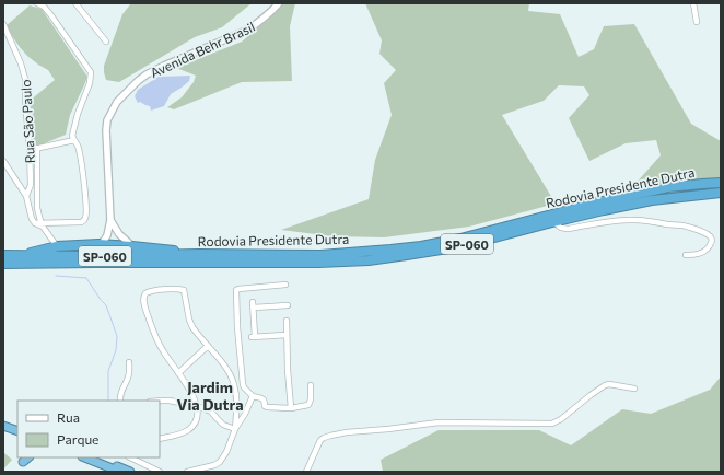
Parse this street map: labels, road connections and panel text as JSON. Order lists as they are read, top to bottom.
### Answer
{
  "streets": {
    "highway": ["Rodovia Presidente Dutra", "SP-060"],
    "street": ["Avenida Behr Brasil", "Rua São Paulo"]
  },
  "districts": ["Jardim Via Dutra"],
  "legend": ["Rua", "Parque"]
}
